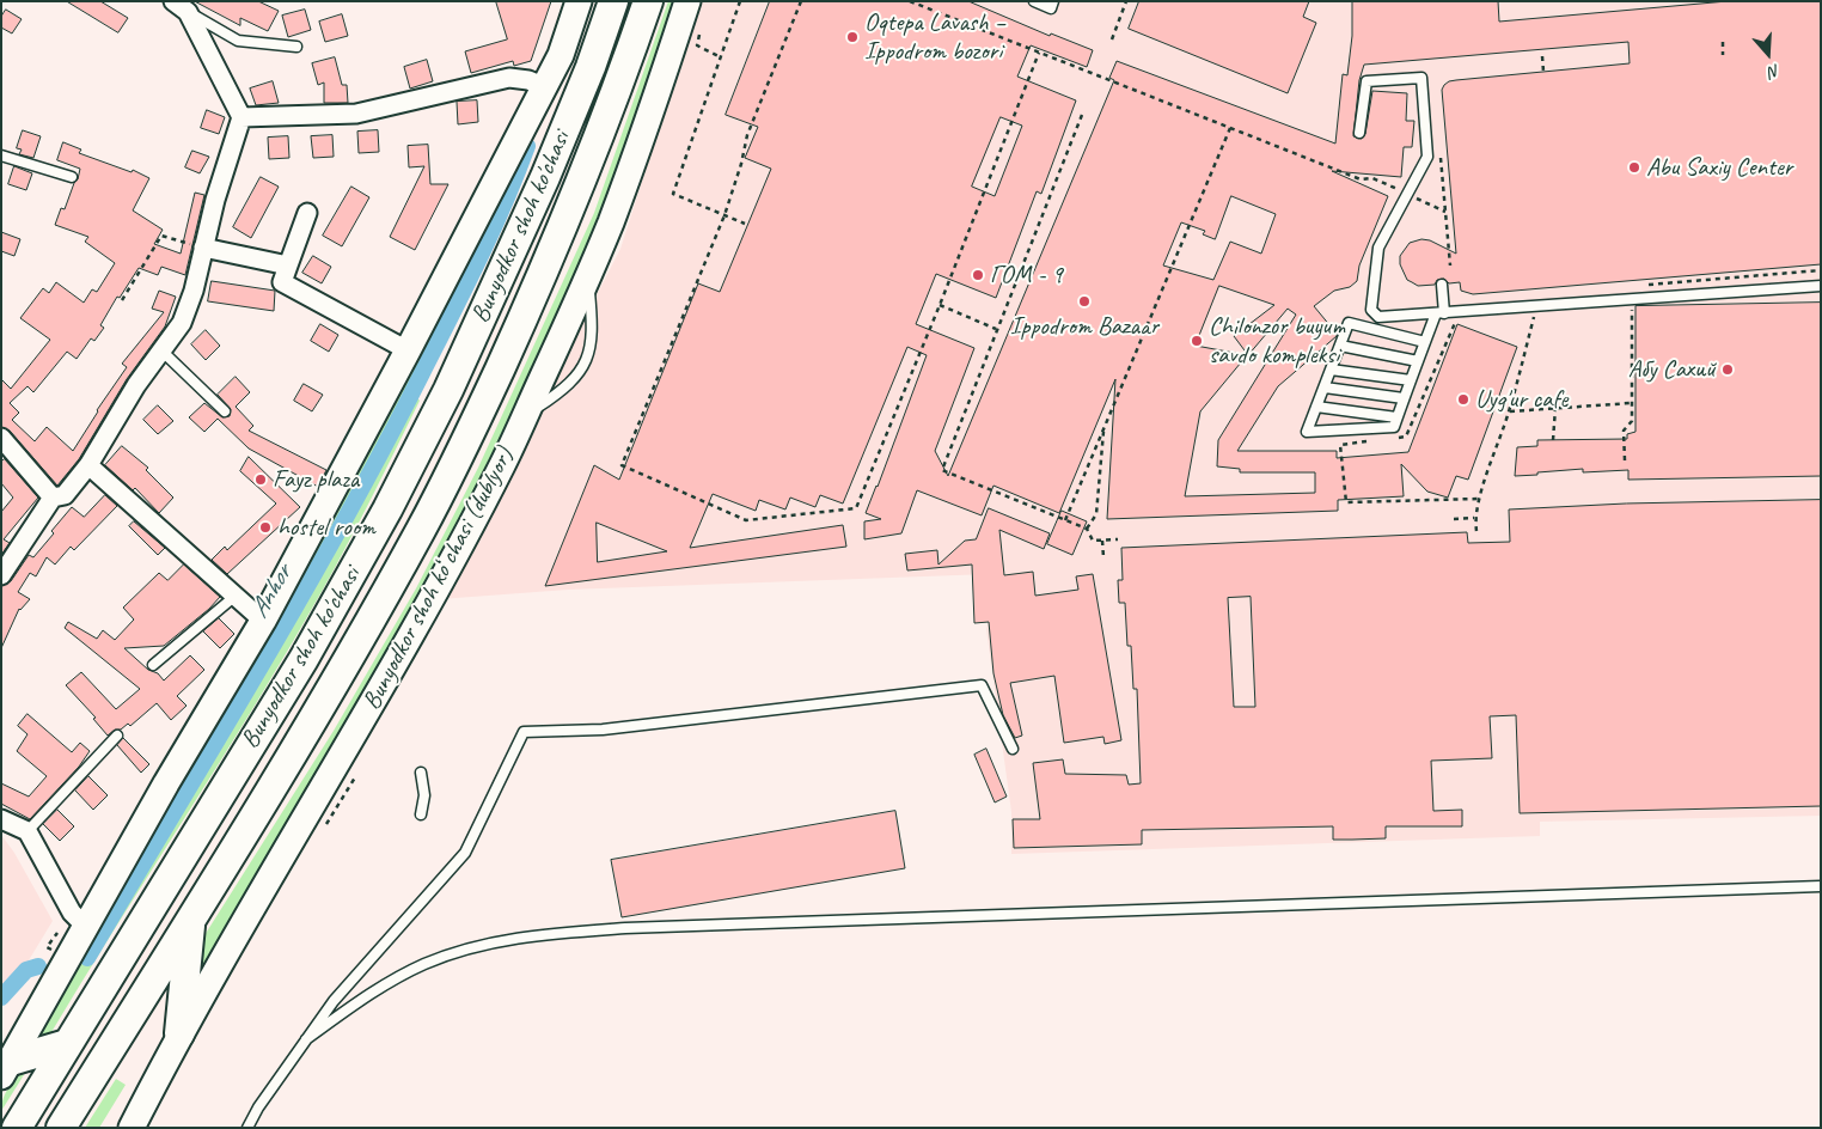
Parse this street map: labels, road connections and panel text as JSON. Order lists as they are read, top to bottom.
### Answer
{
  "streets": {
    "main road": ["Bunyodkor shoh ko'chasi"],
    "street": ["Bunyodkor shoh koʻchasi (dublyor)"]
  },
  "water": ["Anhor"],
  "places": [
    "Oqtepa Lavash – Ippodrom bozori",
    "Abu Saxiy Center",
    "ГОМ - 9",
    "Ippodrom Bazaar",
    "Chilonzor buyum savdo kompleksi",
    "Абу Сахий",
    "Uyg'ur cafe",
    "Fayz plaza",
    "hostel room"
  ],
  "north": "bottom"
}
